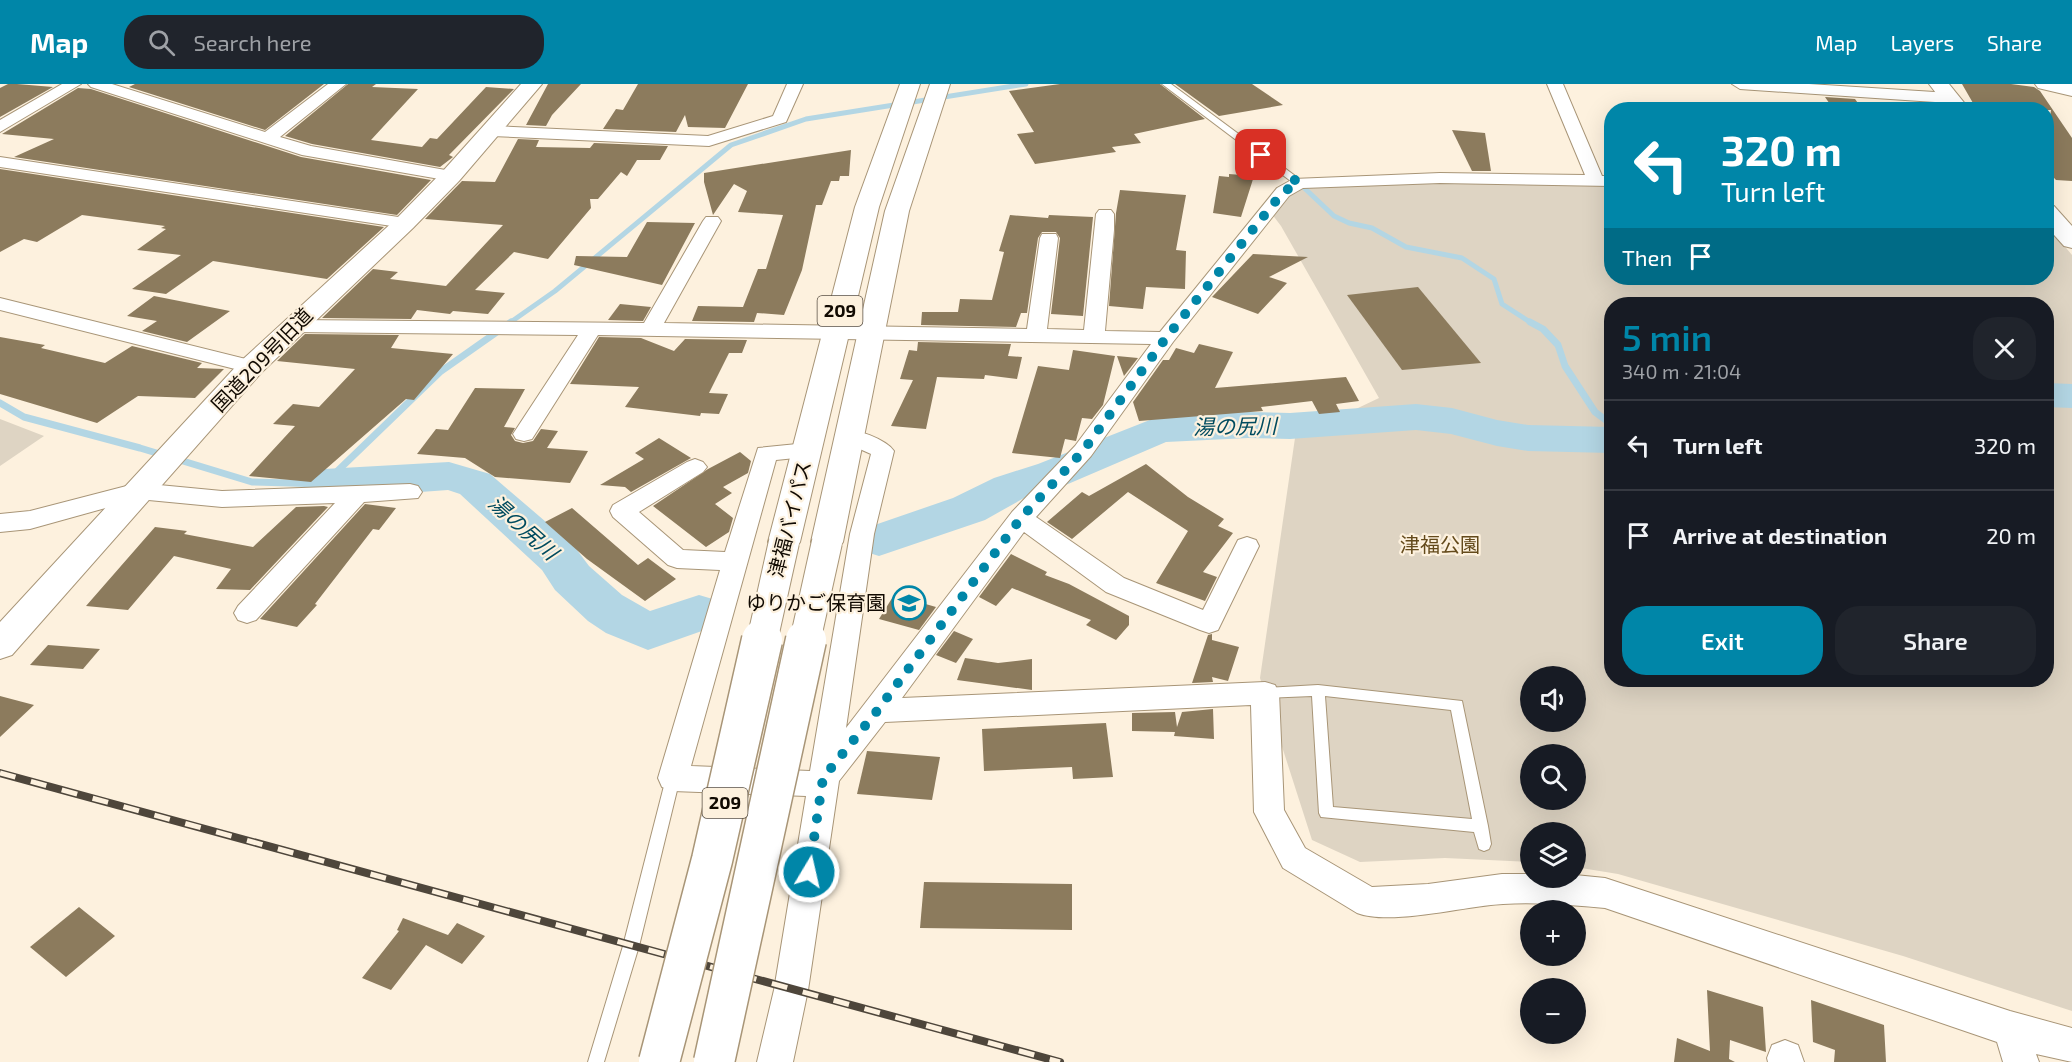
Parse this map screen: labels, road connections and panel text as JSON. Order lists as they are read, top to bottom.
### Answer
{
  "streets": {
    "main road": ["209", "国道209号旧道", "津福バイパス"]
  },
  "water": ["湯の尻川"],
  "parks": ["津福公園"],
  "places": {
    "school or university": ["ゆりかご保育園"]
  },
  "page": {
    "header": "Map",
    "search": "Search here",
    "nav": ["Map", "Layers", "Share"],
    "turn": ["320 m", "Turn left"],
    "then": "Then",
    "heading": ["5 min", "340 m · 21:04"],
    "list": [
      {
        "name": "Turn left",
        "value": "320 m"
      },
      {
        "name": "Arrive at destination",
        "value": "20 m"
      }
    ],
    "buttons": ["Exit", "Share"],
    "map_buttons": ["+", "−"]
  }
}
